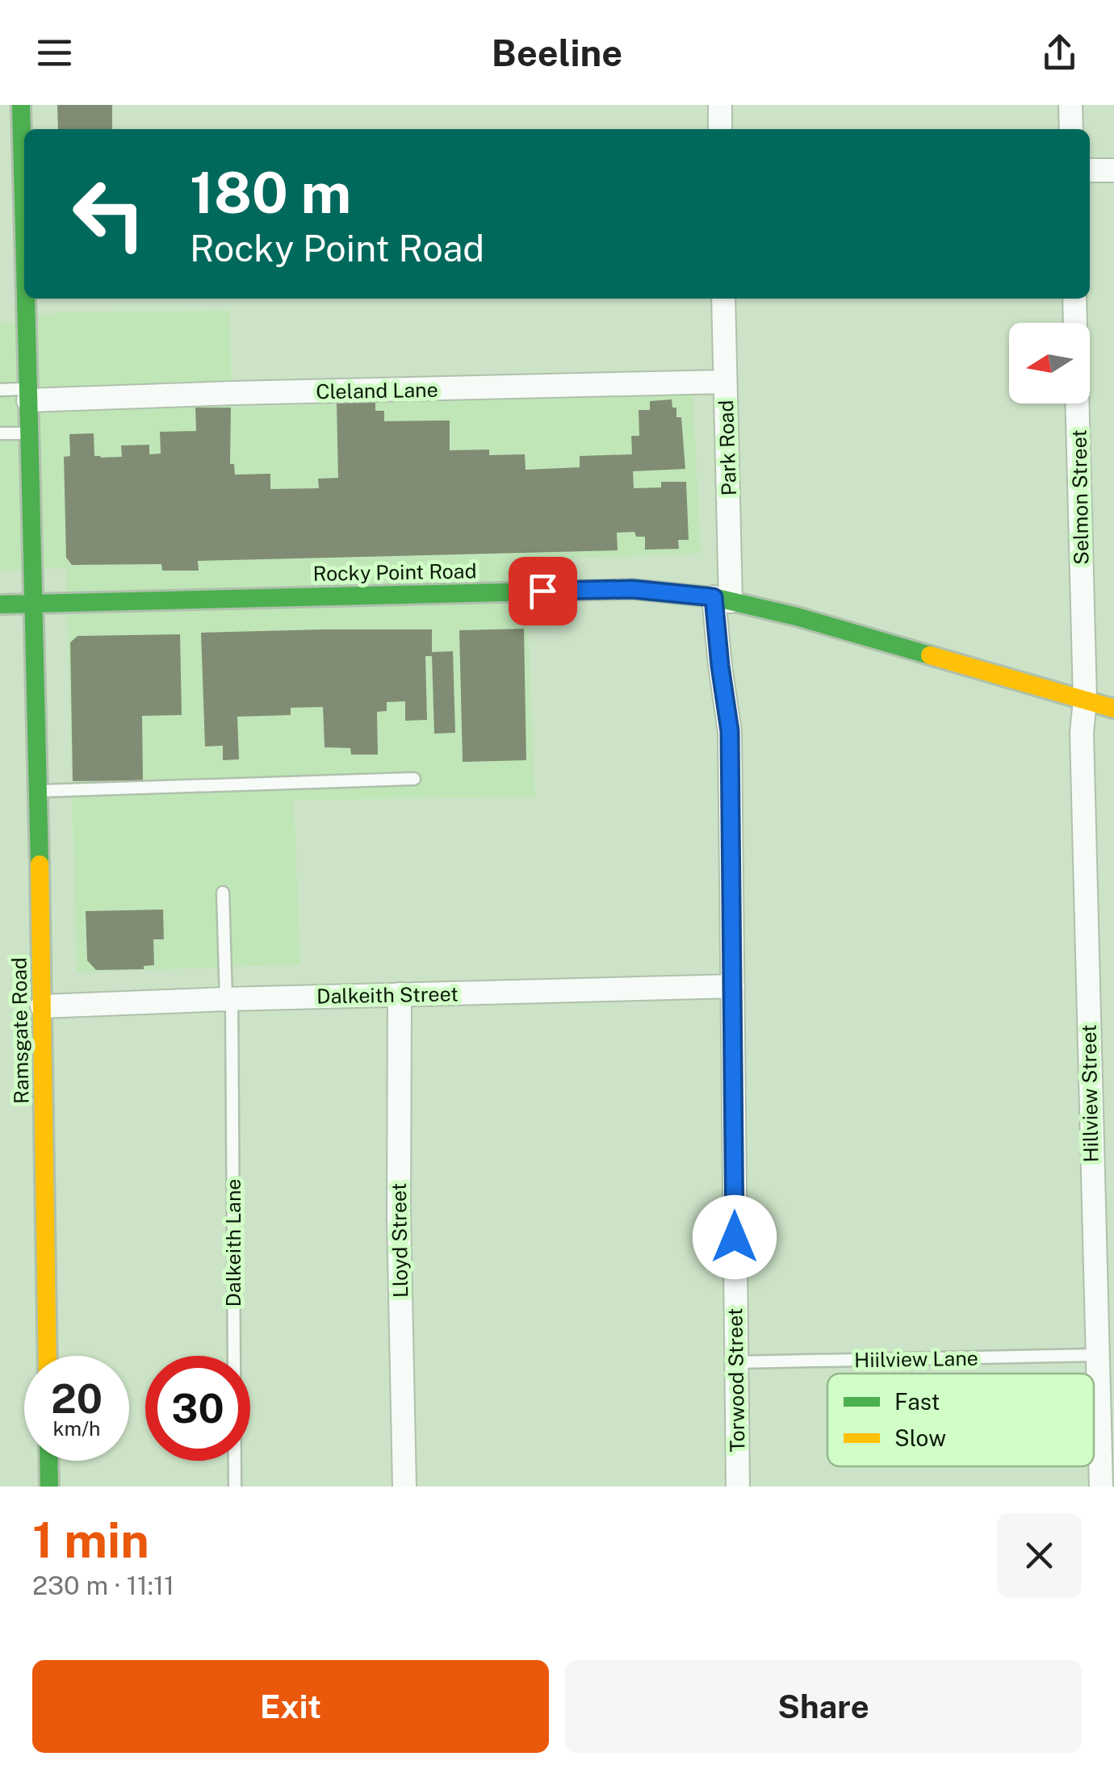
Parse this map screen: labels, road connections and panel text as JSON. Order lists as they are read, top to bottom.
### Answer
{
  "streets": {
    "main road": ["Rocky Point Road", "Ramsgate Road"],
    "street": [
      "Cleland Lane",
      "Park Road",
      "Selmon Street",
      "Dalkeith Street",
      "Hillview Street",
      "Lloyd Street",
      "Torwood Street"
    ],
    "lane": ["Dalkeith Lane", "Hiilview Lane"]
  },
  "crossings": [
    ["Cleland Lane", "Park Road"],
    ["Cleland Lane", "Ramsgate Road"],
    ["Park Road", "Rocky Point Road"],
    ["Park Road", "Torwood Street"],
    ["Selmon Street", "Rocky Point Road"],
    ["Selmon Street", "Hillview Street"],
    ["Rocky Point Road", "Ramsgate Road"],
    ["Rocky Point Road", "Hillview Street"],
    ["Rocky Point Road", "Torwood Street"],
    ["Dalkeith Street", "Ramsgate Road"],
    ["Dalkeith Street", "Lloyd Street"],
    ["Dalkeith Street", "Dalkeith Lane"],
    ["Dalkeith Street", "Torwood Street"],
    ["Hillview Street", "Hiilview Lane"],
    ["Hiilview Lane", "Torwood Street"]
  ],
  "legend": ["Fast", "Slow"],
  "north": "left",
  "page": {
    "header": "Beeline",
    "turn": ["180 m", "Rocky Point Road"],
    "speed": "20 km/h",
    "limit": "30",
    "heading": ["1 min", "230 m · 11:11"],
    "buttons": ["Exit", "Share"]
  }
}
